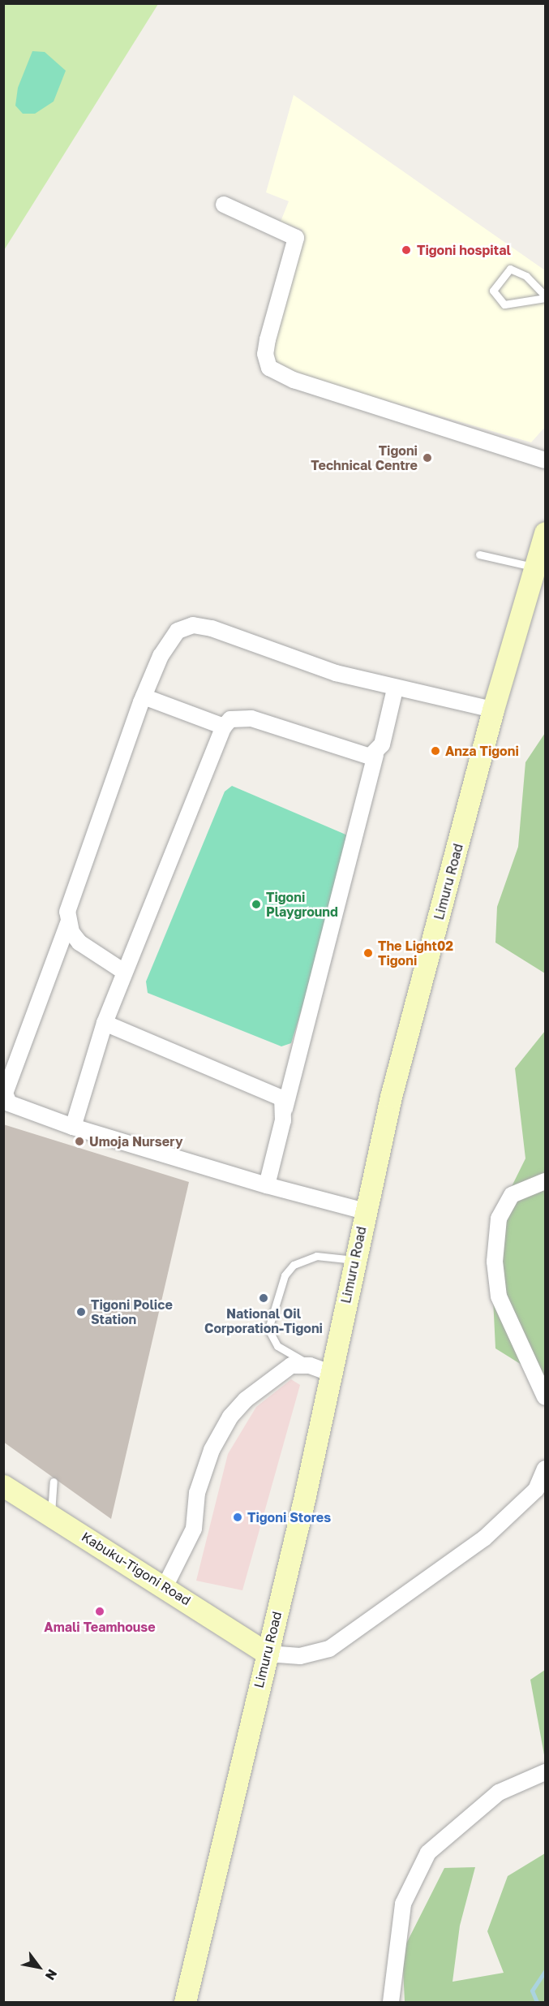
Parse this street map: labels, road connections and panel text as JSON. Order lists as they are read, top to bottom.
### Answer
{
  "streets": {
    "main road": ["Limuru Road", "Kabuku-Tigoni Road"]
  },
  "crossings": [
    ["Limuru Road", "Kabuku-Tigoni Road"]
  ],
  "places": [
    "Tigoni hospital",
    "Tigoni Technical Centre",
    "Anza Tigoni",
    "Tigoni Playground",
    "The Light02 Tigoni",
    "Umoja Nursery",
    "National Oil Corporation-Tigoni",
    "Tigoni Police Station",
    "Tigoni Stores",
    "Amali Teamhouse"
  ],
  "north": "bottom right"
}
